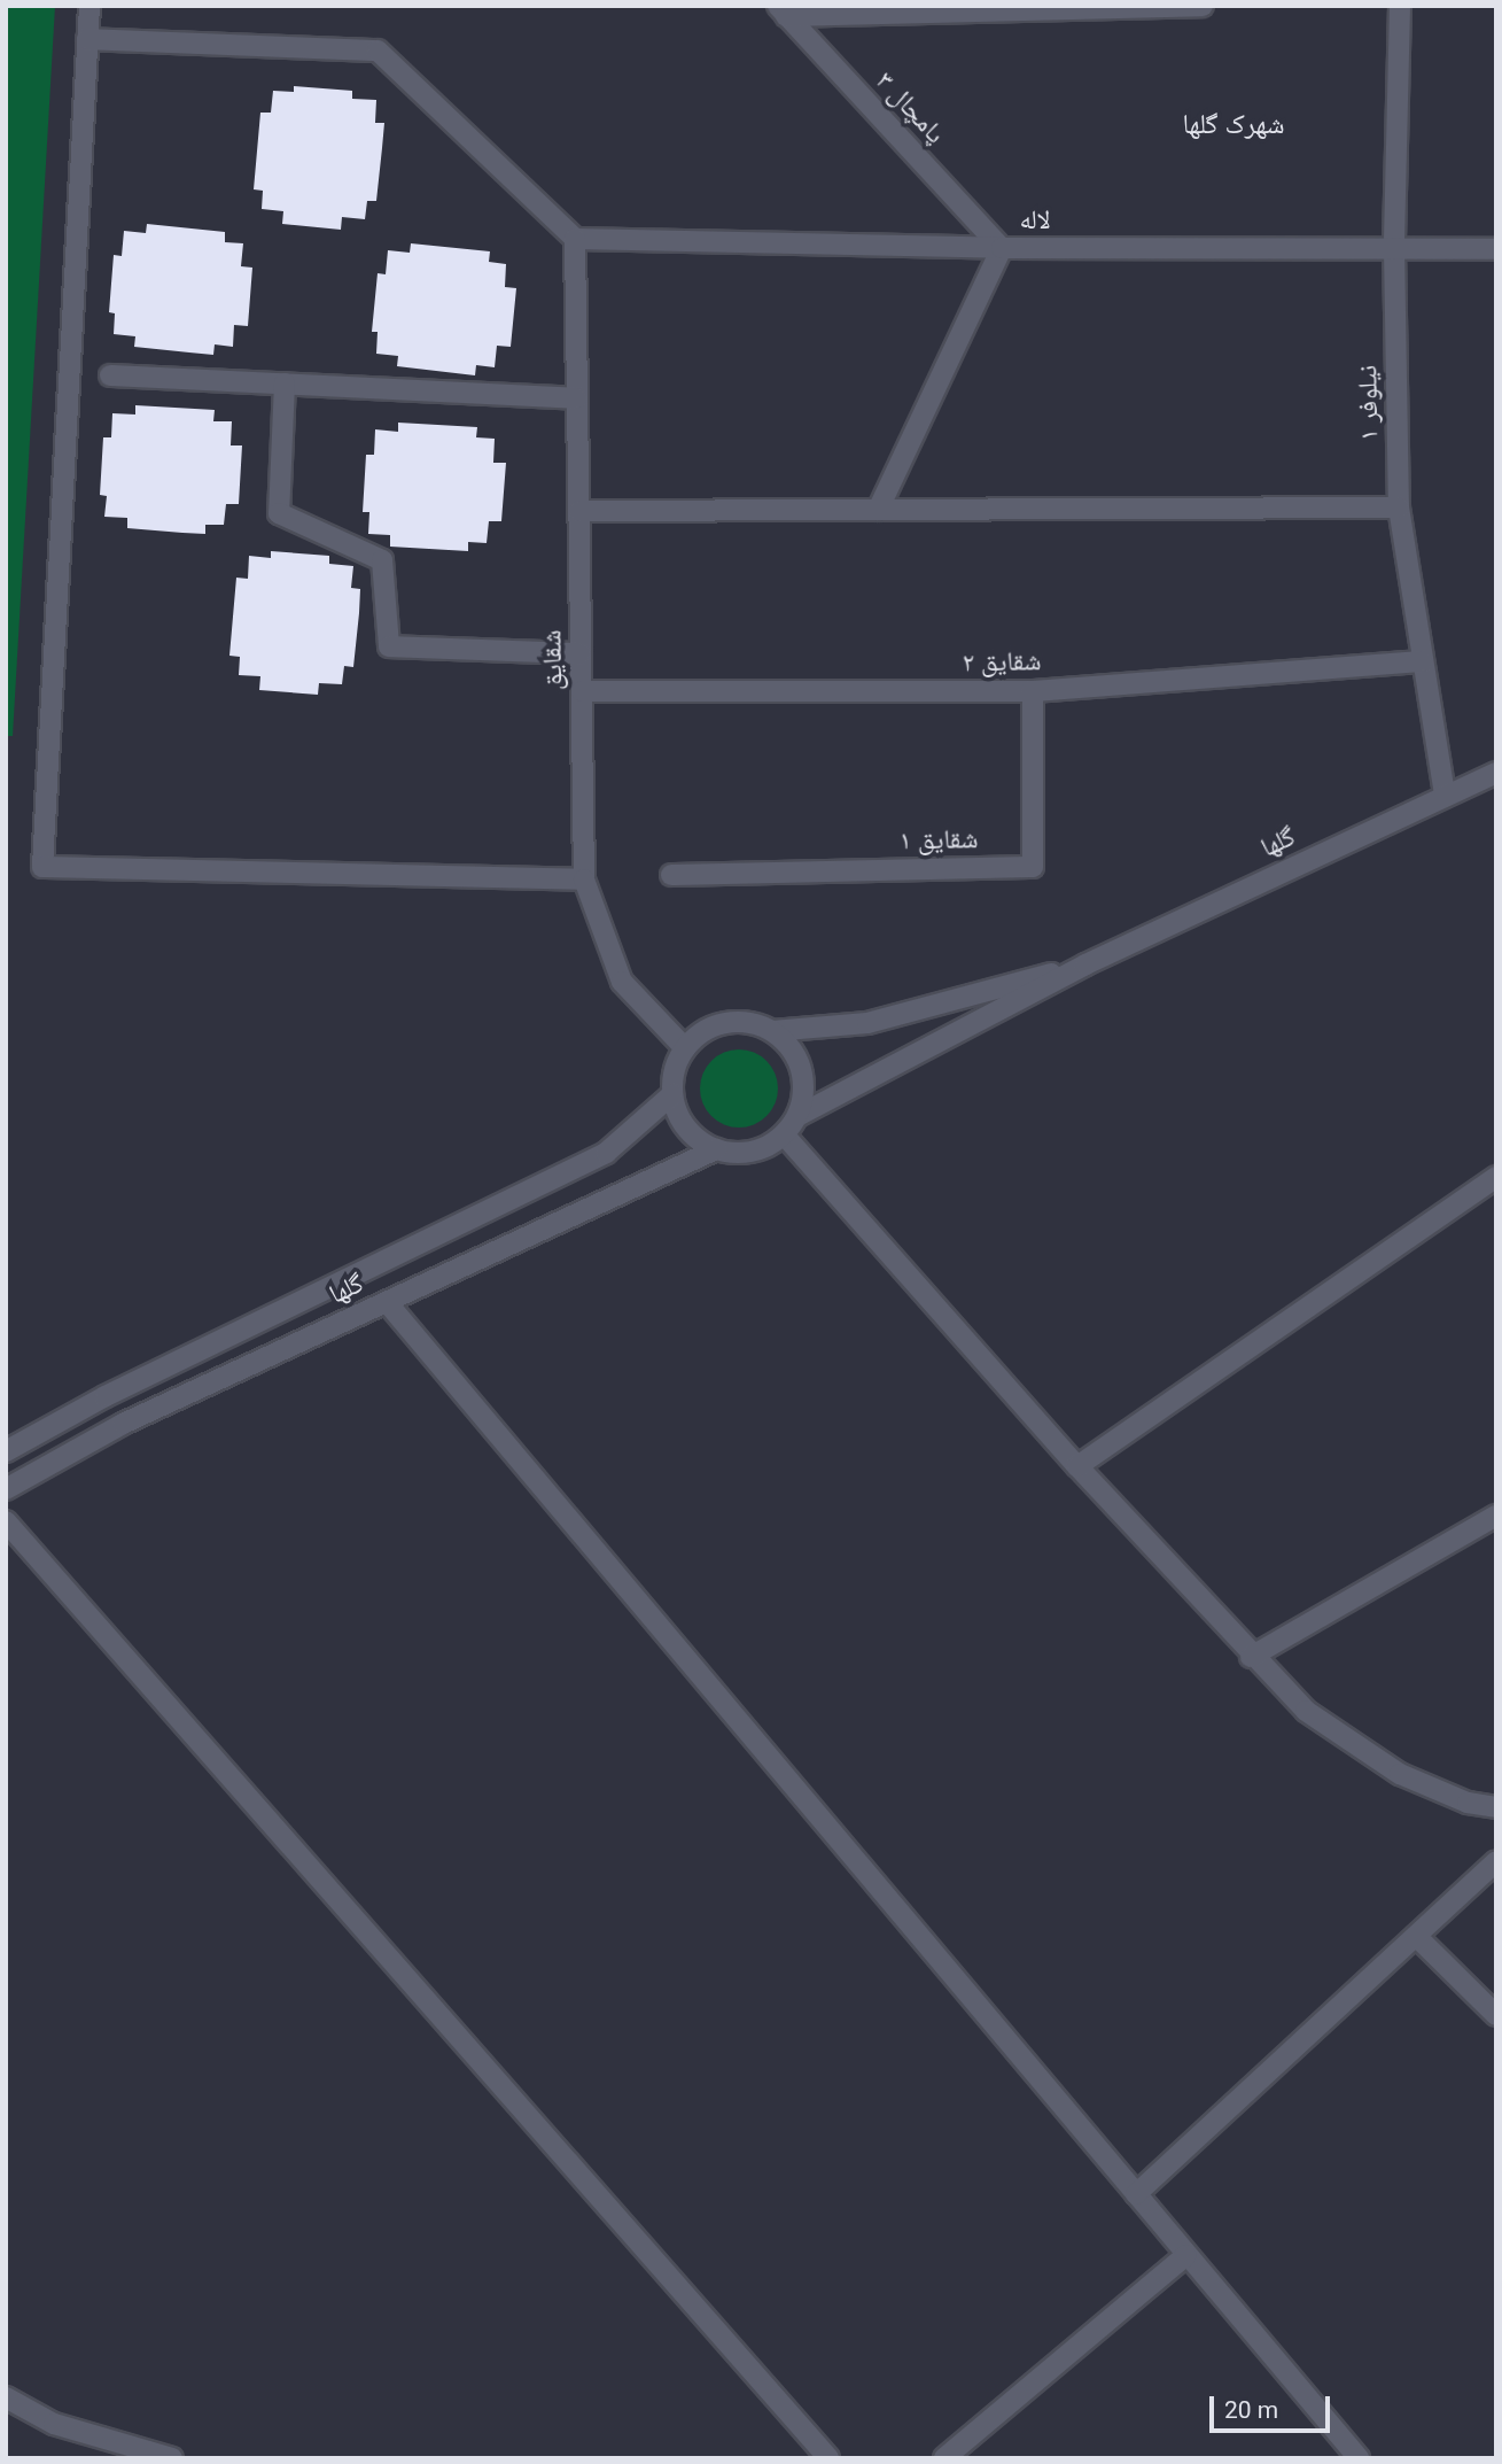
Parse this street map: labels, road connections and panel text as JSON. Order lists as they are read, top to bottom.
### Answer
{
  "streets": {
    "street": [
      "پامچال ۳",
      "لاله",
      "نیلوفر ۱",
      "شقایق",
      "شقایق ۲",
      "شقایق ۱",
      "گلها"
    ]
  },
  "crossings": [
    ["پامچال ۳", "لاله"],
    ["لاله", "نیلوفر ۱"],
    ["لاله", "شقایق"],
    ["نیلوفر ۱", "شقایق ۲"],
    ["نیلوفر ۱", "گلها"],
    ["شقایق", "شقایق ۲"],
    ["شقایق", "گلها"],
    ["شقایق ۲", "شقایق ۱"]
  ],
  "districts": ["شهرک گلها"],
  "scale_bar": "20 m"
}
